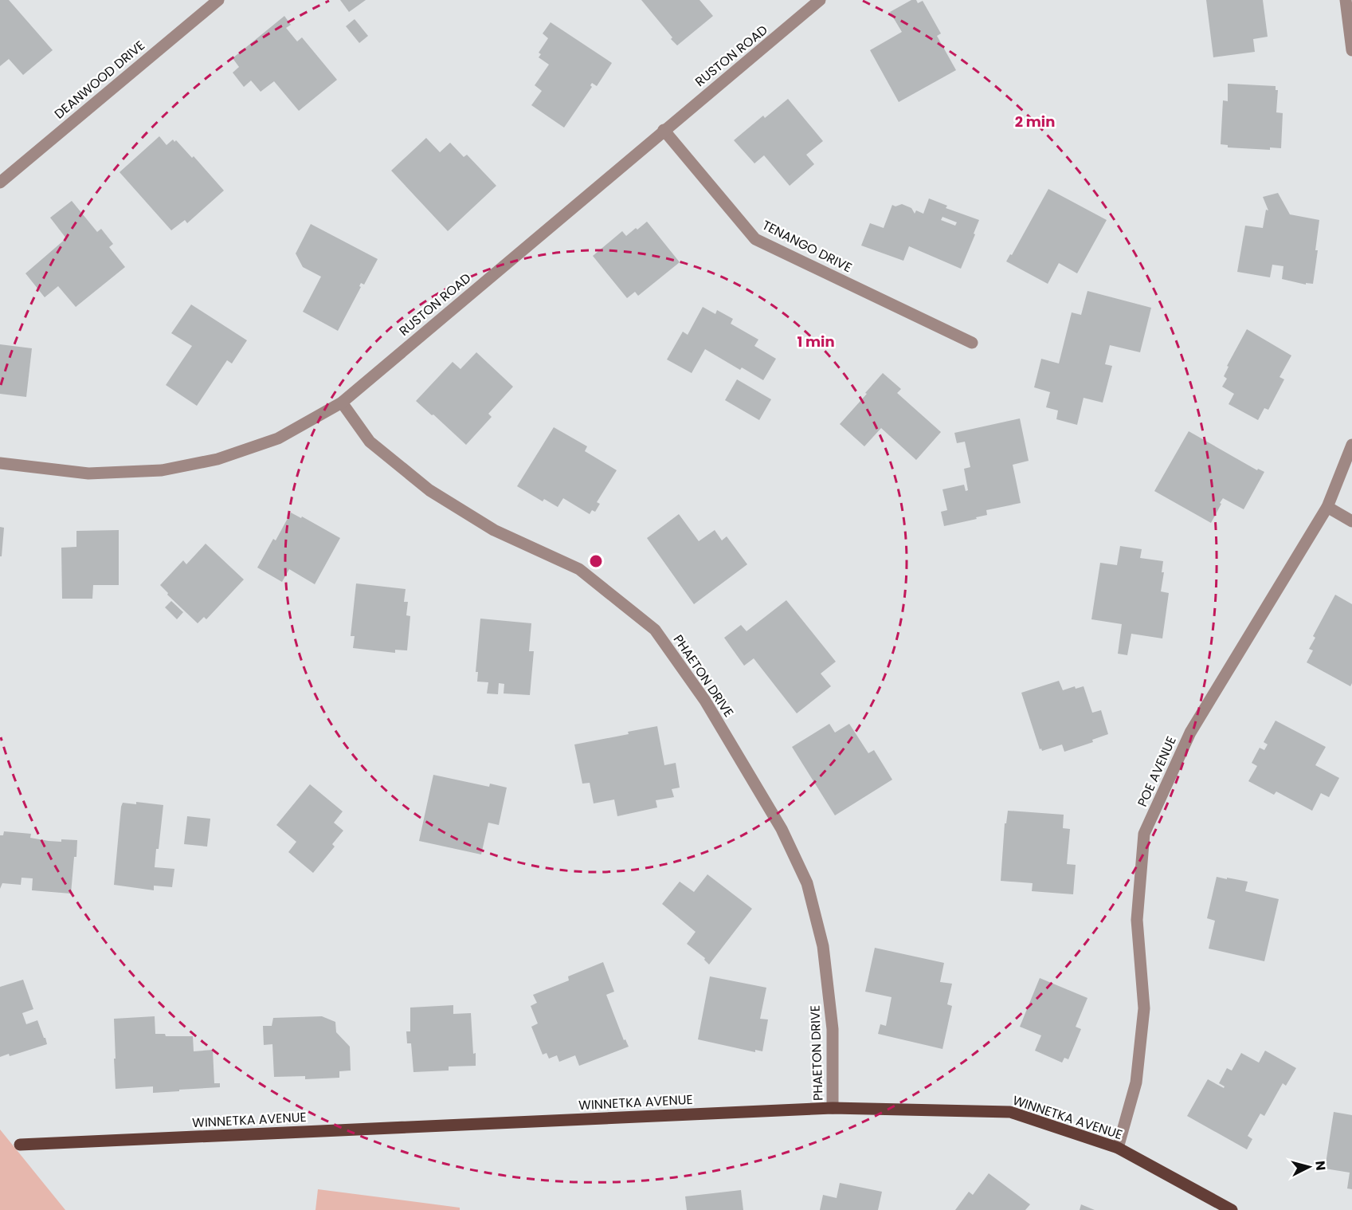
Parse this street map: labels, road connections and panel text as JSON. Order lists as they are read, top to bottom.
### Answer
{
  "streets": {
    "main road": ["WINNETKA AVENUE"],
    "street": [
      "RUSTON ROAD",
      "DEANWOOD DRIVE",
      "TENANGO DRIVE",
      "PHAETON DRIVE",
      "POE AVENUE"
    ]
  },
  "crossings": [
    ["RUSTON ROAD", "TENANGO DRIVE"],
    ["RUSTON ROAD", "PHAETON DRIVE"],
    ["PHAETON DRIVE", "WINNETKA AVENUE"],
    ["POE AVENUE", "WINNETKA AVENUE"]
  ],
  "north": "right",
  "rings": ["2 min", "1 min"]
}
